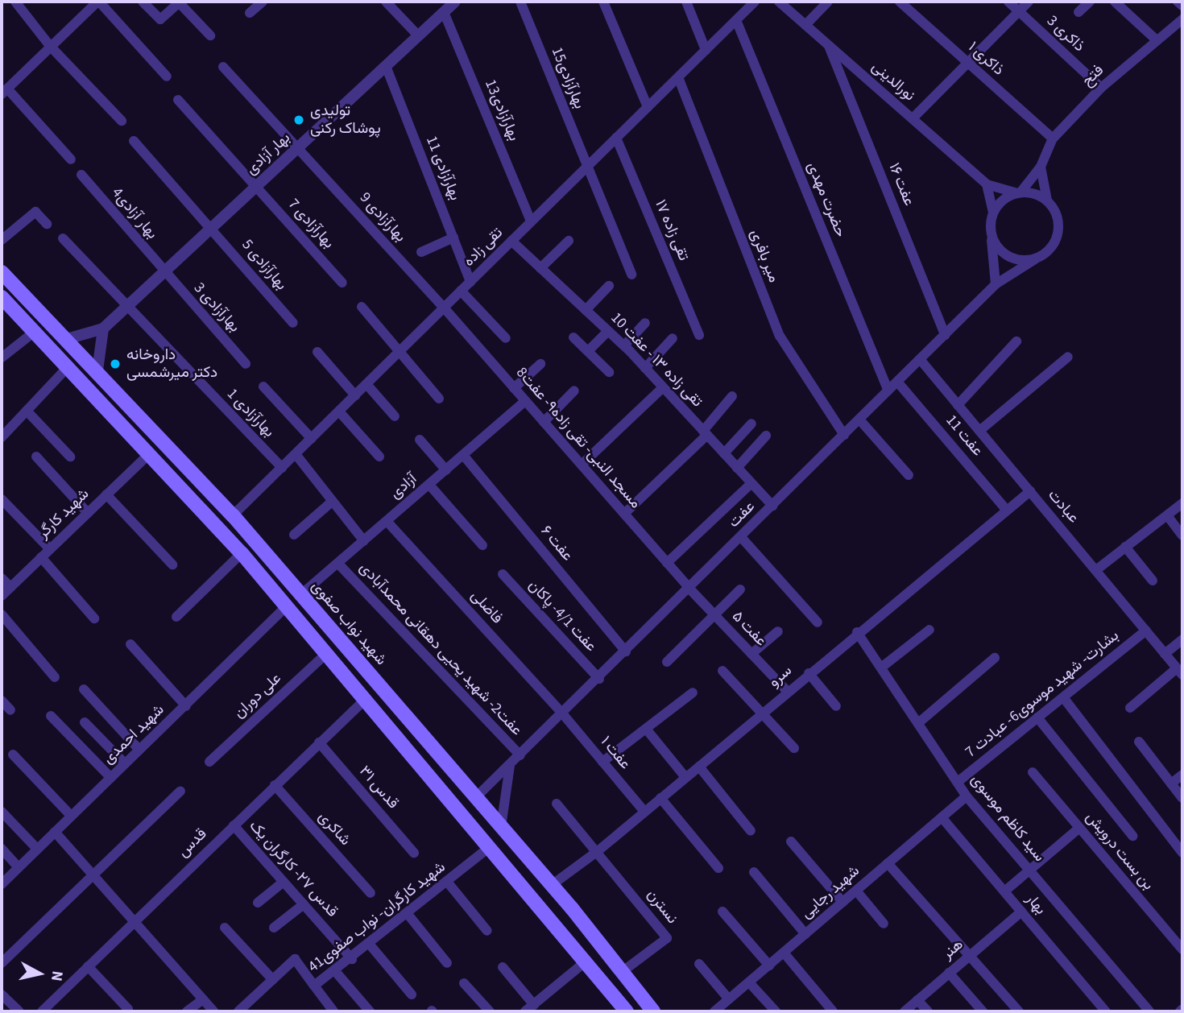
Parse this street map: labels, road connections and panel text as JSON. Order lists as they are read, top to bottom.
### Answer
{
  "streets": {
    "main road": ["شهید نواب صفوی"],
    "street": [
      "ذاکری 3",
      "ذاکری ۱",
      "فتح",
      "بهارآزادی15",
      "نورالدینی",
      "بهارآزادی13",
      "بهار آزادی",
      "بهارآزادی 11",
      "عفت ۱۶",
      "حضرت مهدی",
      "بهار آزادی4",
      "بهارآزادی 9",
      "بهارآزادی 7",
      "تقی زاده ۱۷",
      "تقی زاده",
      "میر بافری",
      "بهارآزادی 5",
      "بهارآزادی 3",
      "تقی زاده ۱۳ - عفت 10",
      "بهارآزادی 1",
      "عفت 11",
      "مسجد النبی- تقی زاده۹- عفت8",
      "آزادی",
      "عبادت",
      "شهید کارگر",
      "عفت",
      "عفت ۶",
      "فاضلی",
      "عفت 4/1- پاکان",
      "عفت ۵",
      "عفت2- شهید یحیی دهقانی محمدآبادی",
      "سرو",
      "بشارت- شهید موسوی6- عبادت 7",
      "علی دوران",
      "شهید احمدی",
      "عفت ۱",
      "قدس ۳۱",
      "سید کاظم موسوی",
      "شاکری",
      "قدس",
      "بن بست درویش",
      "قدس ۲۷- کارگران یک",
      "شهید رجایی",
      "بهار",
      "نسترن",
      "شهید کارگران- نواب صفوی41",
      "هنر"
    ]
  },
  "crossings": [
    ["ذاکری 3", "فتح"],
    ["ذاکری ۱", "فتح"],
    ["فتح", "نورالدینی"],
    ["فتح", "عفت"],
    ["بهارآزادی15", "تقی زاده"],
    ["نورالدینی", "عفت ۱۶"],
    ["نورالدینی", "عفت"],
    ["بهارآزادی13", "بهار آزادی"],
    ["بهارآزادی13", "تقی زاده"],
    ["بهار آزادی", "بهارآزادی 11"],
    ["بهار آزادی", "بهار آزادی4"],
    ["بهار آزادی", "بهارآزادی 9"],
    ["بهار آزادی", "بهارآزادی 7"],
    ["بهار آزادی", "بهارآزادی 5"],
    ["بهار آزادی", "بهارآزادی 3"],
    ["بهار آزادی", "بهارآزادی 1"],
    ["بهار آزادی", "شهید نواب صفوی"],
    ["بهارآزادی 11", "تقی زاده"],
    ["عفت ۱۶", "عفت"],
    ["حضرت مهدی", "تقی زاده"],
    ["حضرت مهدی", "عفت"],
    ["بهار آزادی4", "بهارآزادی 3"],
    ["بهارآزادی 9", "تقی زاده"],
    ["بهارآزادی 9", "مسجد النبی- تقی زاده۹- عفت8"],
    ["تقی زاده ۱۷", "تقی زاده"],
    ["تقی زاده", "میر بافری"],
    ["تقی زاده", "تقی زاده ۱۳ - عفت 10"],
    ["تقی زاده", "بهارآزادی 1"],
    ["تقی زاده", "مسجد النبی- تقی زاده۹- عفت8"],
    ["تقی زاده", "شهید نواب صفوی"],
    ["میر بافری", "عفت"],
    ["تقی زاده ۱۳ - عفت 10", "عفت"],
    ["عفت 11", "عفت"],
    ["عفت 11", "سرو"],
    ["مسجد النبی- تقی زاده۹- عفت8", "آزادی"],
    ["مسجد النبی- تقی زاده۹- عفت8", "عفت"],
    ["مسجد النبی- تقی زاده۹- عفت8", "عفت ۵"],
    ["آزادی", "عفت ۶"],
    ["آزادی", "فاضلی"],
    ["آزادی", "شهید نواب صفوی"],
    ["آزادی", "عفت2- شهید یحیی دهقانی محمدآبادی"],
    ["عبادت", "عفت"],
    ["عبادت", "سرو"],
    ["عبادت", "بشارت- شهید موسوی6- عبادت 7"],
    ["عفت", "عفت ۶"],
    ["عفت", "فاضلی"],
    ["عفت", "عفت 4/1- پاکان"],
    ["عفت", "شهید نواب صفوی"],
    ["عفت", "عفت ۵"],
    ["عفت", "عفت2- شهید یحیی دهقانی محمدآبادی"],
    ["عفت", "عفت ۱"],
    ["فاضلی", "عفت ۱"],
    ["شهید نواب صفوی", "سرو"],
    ["شهید نواب صفوی", "نسترن"],
    ["عفت ۵", "سرو"],
    ["سرو", "عفت ۱"],
    ["سرو", "سید کاظم موسوی"],
    ["سرو", "نسترن"],
    ["بشارت- شهید موسوی6- عبادت 7", "سید کاظم موسوی"],
    ["قدس ۳۱", "قدس"],
    ["سید کاظم موسوی", "شهید رجایی"],
    ["شاکری", "قدس"],
    ["قدس", "قدس ۲۷- کارگران یک"],
    ["قدس ۲۷- کارگران یک", "شهید کارگران- نواب صفوی41"],
    ["شهید رجایی", "بهار"],
    ["بهار", "هنر"]
  ],
  "places": ["تولیدی پوشاک رکنی", "داروخانه دکتر میرشمسی"],
  "north": "right"
}
